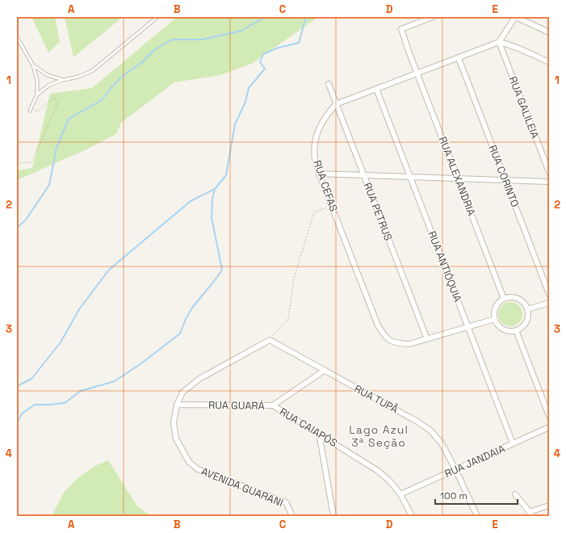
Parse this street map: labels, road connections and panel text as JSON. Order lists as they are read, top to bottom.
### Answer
{
  "streets": {
    "street": [
      "RUA GALILEIA",
      "RUA ALEXANDRIA",
      "RUA CORINTO",
      "RUA CEFAS",
      "RUA PETRUS",
      "RUA ANTIÓQUIA",
      "RUA TUPÃ",
      "RUA GUARÁ",
      "RUA CAIAPÓS",
      "RUA JANDAIA",
      "AVENIDA GUARANI"
    ]
  },
  "crossings": [
    ["RUA GALILEIA", "RUA CEFAS"],
    ["RUA ALEXANDRIA", "RUA CEFAS"],
    ["RUA CORINTO", "RUA CEFAS"],
    ["RUA CEFAS", "RUA PETRUS"],
    ["RUA CEFAS", "RUA ANTIÓQUIA"],
    ["RUA ANTIÓQUIA", "RUA JANDAIA"],
    ["RUA TUPÃ", "RUA GUARÁ"],
    ["RUA TUPÃ", "RUA JANDAIA"],
    ["RUA TUPÃ", "AVENIDA GUARANI"],
    ["RUA GUARÁ", "RUA CAIAPÓS"],
    ["RUA GUARÁ", "AVENIDA GUARANI"],
    ["RUA CAIAPÓS", "RUA JANDAIA"]
  ],
  "districts": ["Lago Azul 3ª Seção"],
  "scale_bar": "100 m",
  "grid": {
    "columns": [
      "A",
      "B",
      "C",
      "D",
      "E"
    ],
    "rows": [
      "1",
      "2",
      "3",
      "4"
    ]
  }
}
